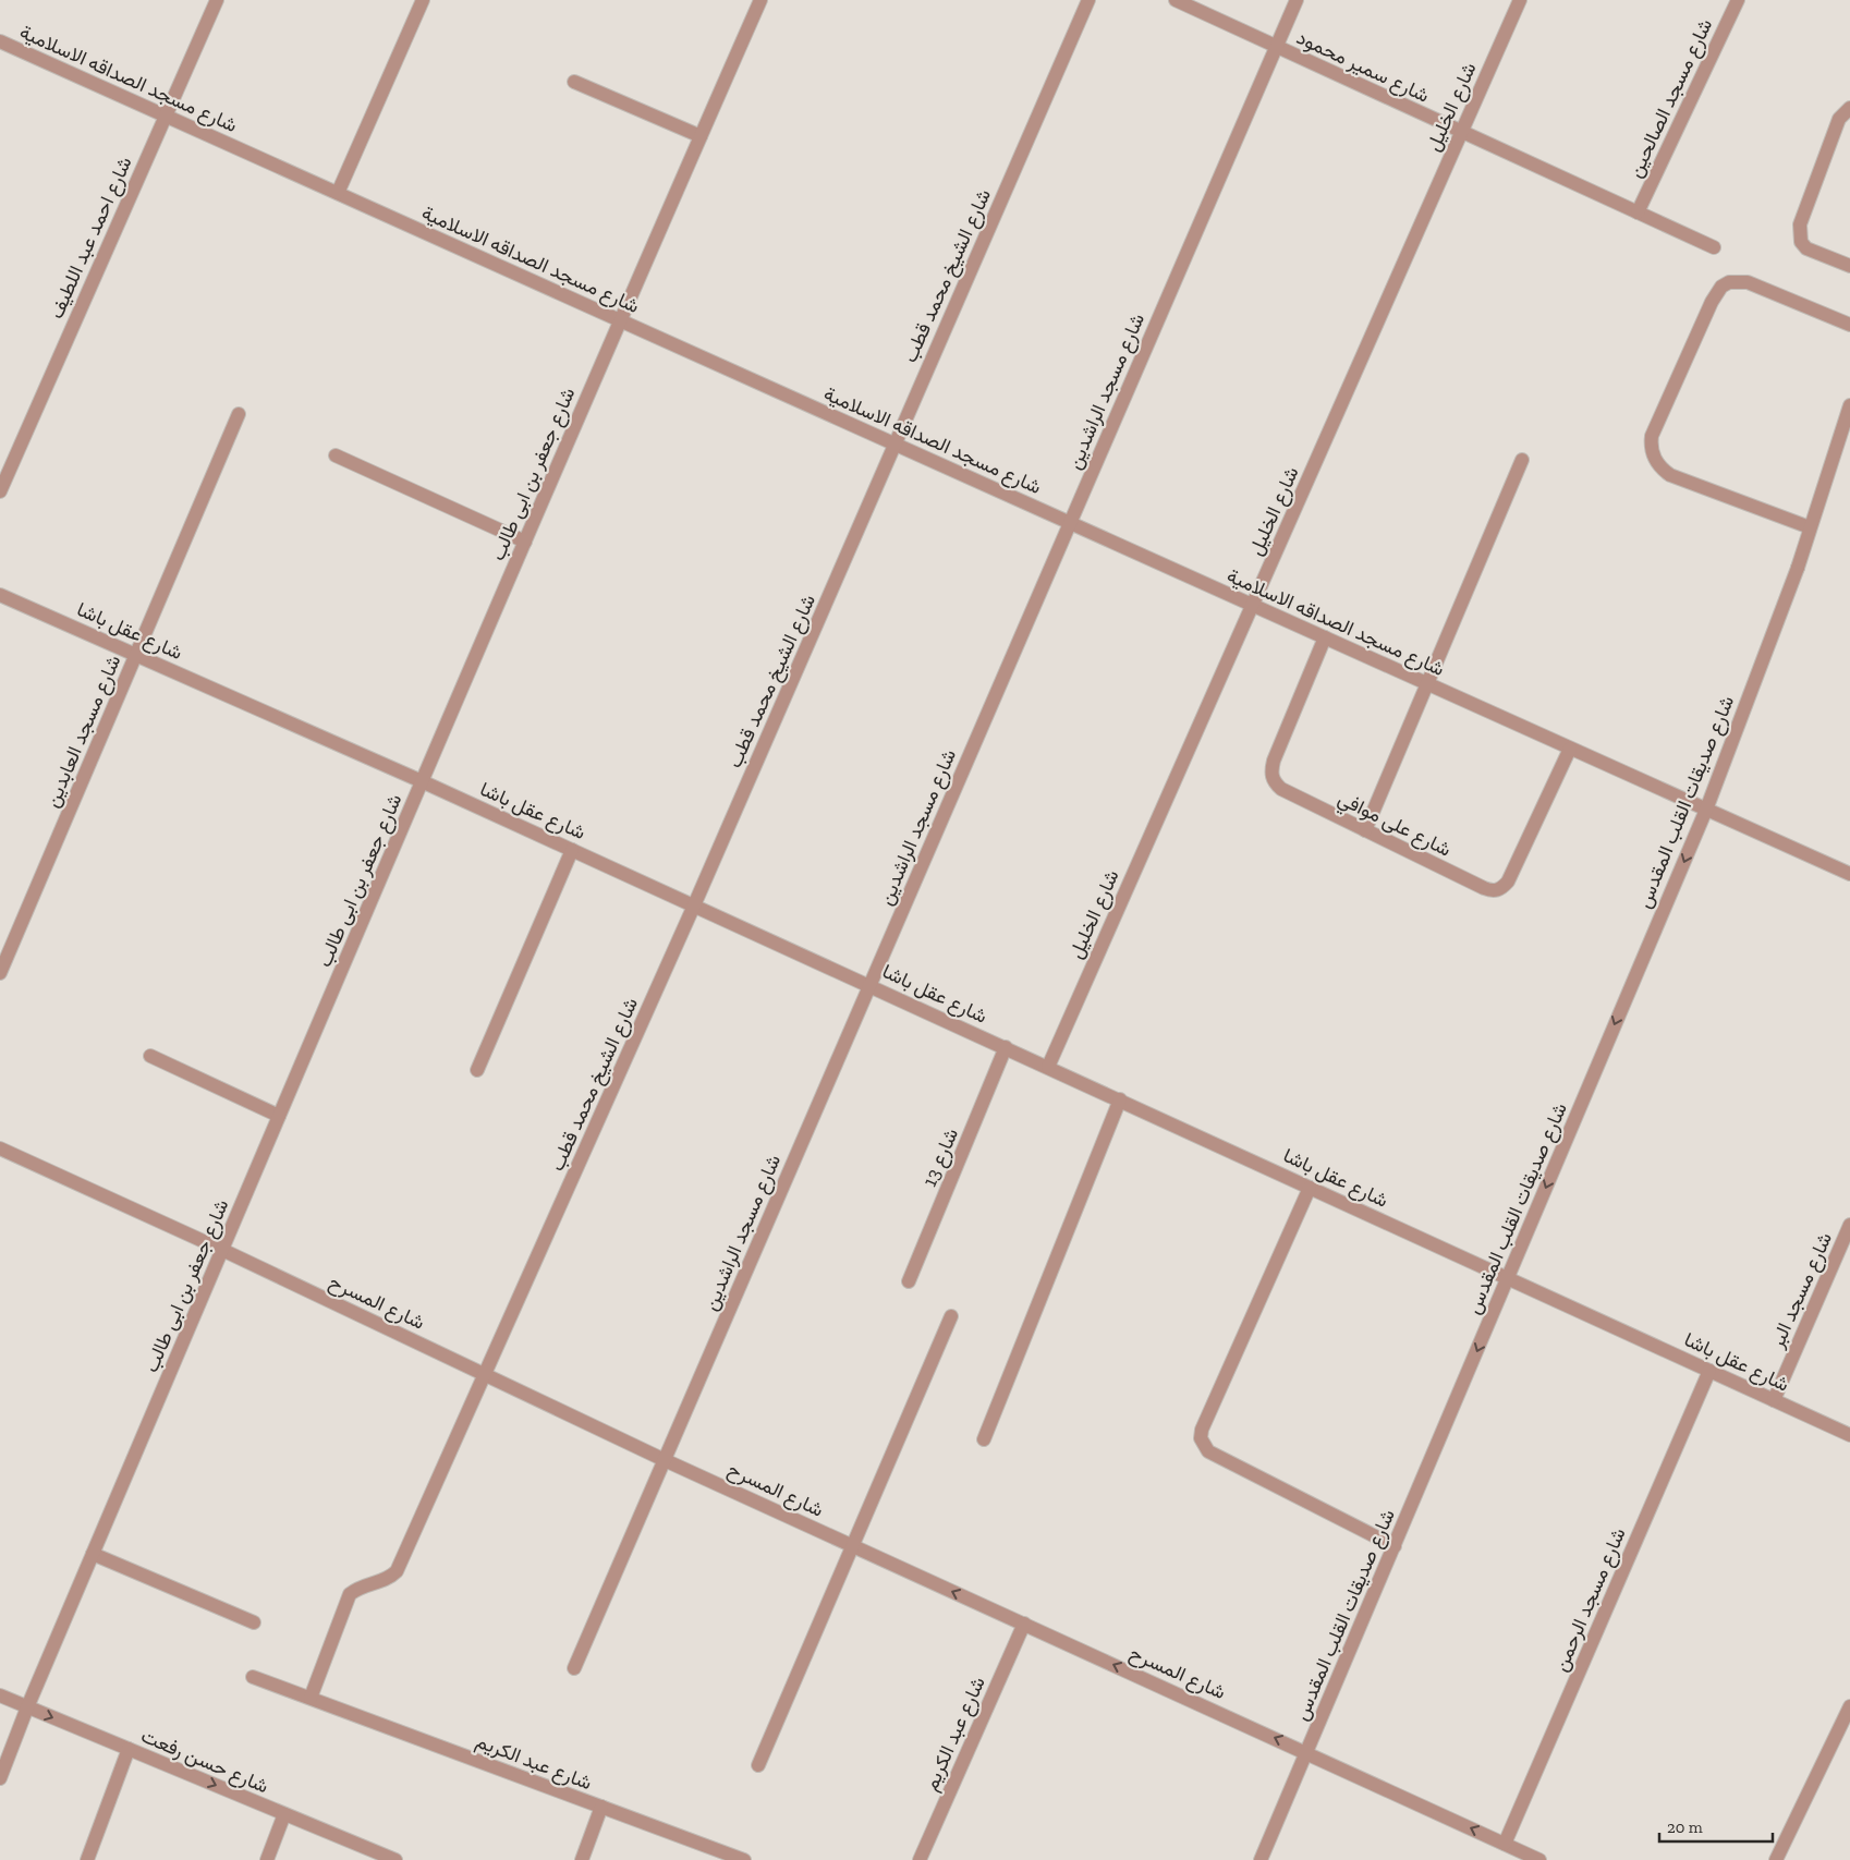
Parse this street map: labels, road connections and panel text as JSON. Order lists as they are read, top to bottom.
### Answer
{
  "streets": {
    "street": [
      "شارع سمير محمود",
      "شارع مسجد الصداقه الاسلامية",
      "شارع مسجد الصالحين",
      "شارع الخليل",
      "شارع احمد عبد اللطيف",
      "شارع الشيخ محمد قطب",
      "شارع مسجد الراشدين",
      "شارع جعفر بن ابى طالب",
      "شارع عقل باشا",
      "شارع مسجد العابدين",
      "شارع صديقات القلب المقدس",
      "شارع على موافي",
      "شارع 13",
      "شارع مسجد البر",
      "شارع المسرح",
      "شارع مسجد الرحمن",
      "شارع عبد الكريم",
      "شارع حسن رفعت"
    ]
  },
  "crossings": [
    ["شارع سمير محمود", "شارع مسجد الصالحين"],
    ["شارع سمير محمود", "شارع الخليل"],
    ["شارع سمير محمود", "شارع مسجد الراشدين"],
    ["شارع مسجد الصداقه الاسلامية", "شارع الخليل"],
    ["شارع مسجد الصداقه الاسلامية", "شارع احمد عبد اللطيف"],
    ["شارع مسجد الصداقه الاسلامية", "شارع الشيخ محمد قطب"],
    ["شارع مسجد الصداقه الاسلامية", "شارع مسجد الراشدين"],
    ["شارع مسجد الصداقه الاسلامية", "شارع جعفر بن ابى طالب"],
    ["شارع مسجد الصداقه الاسلامية", "شارع صديقات القلب المقدس"],
    ["شارع مسجد الصداقه الاسلامية", "شارع على موافي"],
    ["شارع الخليل", "شارع عقل باشا"],
    ["شارع الشيخ محمد قطب", "شارع عقل باشا"],
    ["شارع الشيخ محمد قطب", "شارع المسرح"],
    ["شارع مسجد الراشدين", "شارع عقل باشا"],
    ["شارع مسجد الراشدين", "شارع المسرح"],
    ["شارع جعفر بن ابى طالب", "شارع عقل باشا"],
    ["شارع جعفر بن ابى طالب", "شارع المسرح"],
    ["شارع جعفر بن ابى طالب", "شارع حسن رفعت"],
    ["شارع عقل باشا", "شارع مسجد العابدين"],
    ["شارع عقل باشا", "شارع صديقات القلب المقدس"],
    ["شارع عقل باشا", "شارع 13"],
    ["شارع عقل باشا", "شارع مسجد البر"],
    ["شارع عقل باشا", "شارع مسجد الرحمن"],
    ["شارع صديقات القلب المقدس", "شارع المسرح"],
    ["شارع المسرح", "شارع مسجد الرحمن"],
    ["شارع المسرح", "شارع عبد الكريم"]
  ],
  "one_way": ["شارع صديقات القلب المقدس", "شارع المسرح", "شارع حسن رفعت"],
  "scale_bar": "20 m"
}
